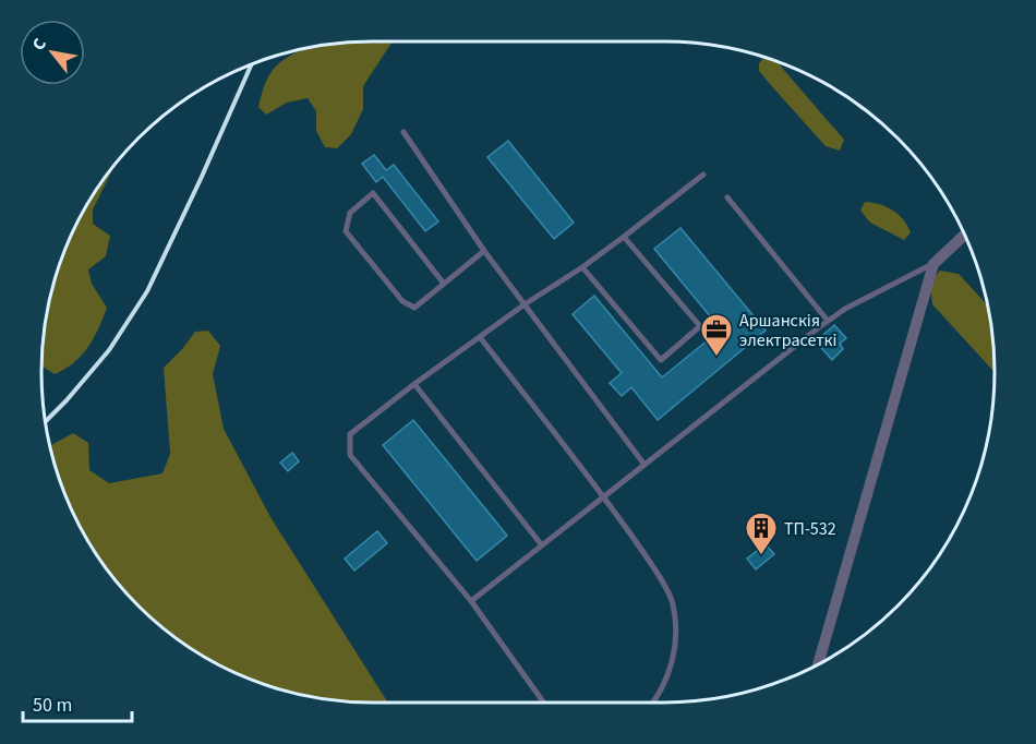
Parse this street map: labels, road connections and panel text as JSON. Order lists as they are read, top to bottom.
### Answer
{
  "places": {
    "office": ["Аршанскія электрасеткі"],
    "building": ["ТП-532"]
  },
  "scale_bar": "50 m",
  "north": "top left"
}
